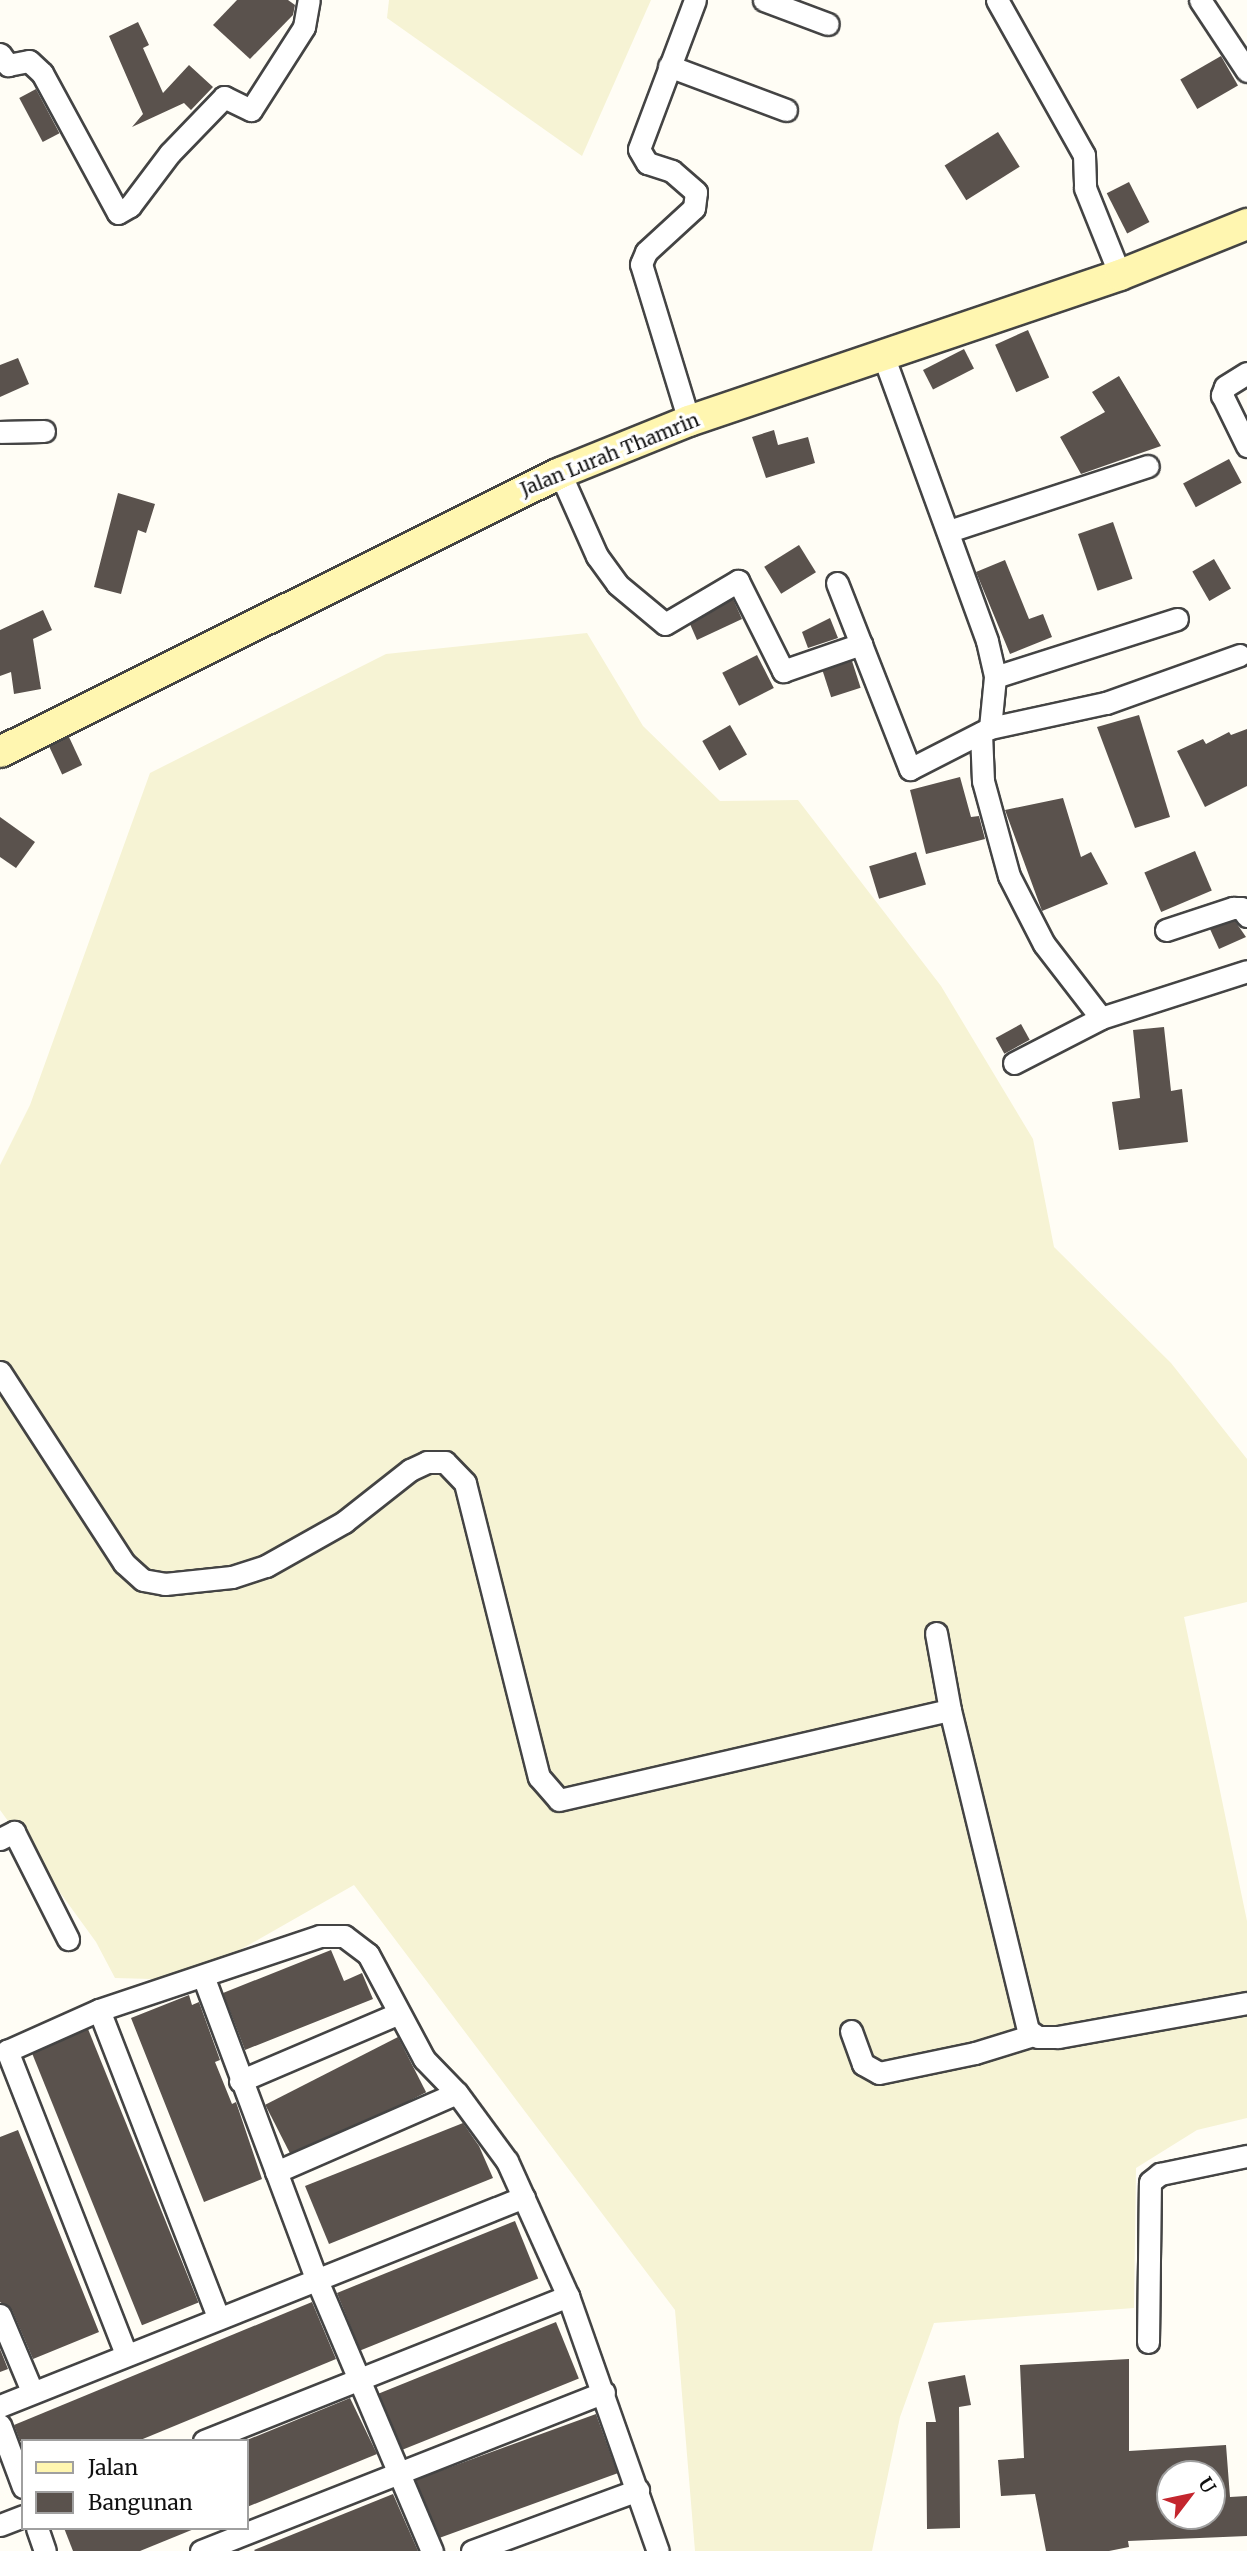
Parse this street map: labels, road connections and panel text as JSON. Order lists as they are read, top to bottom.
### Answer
{
  "streets": {
    "street": ["Jalan Lurah Thamrin"]
  },
  "legend": ["Jalan", "Bangunan"],
  "north": "top right"
}
